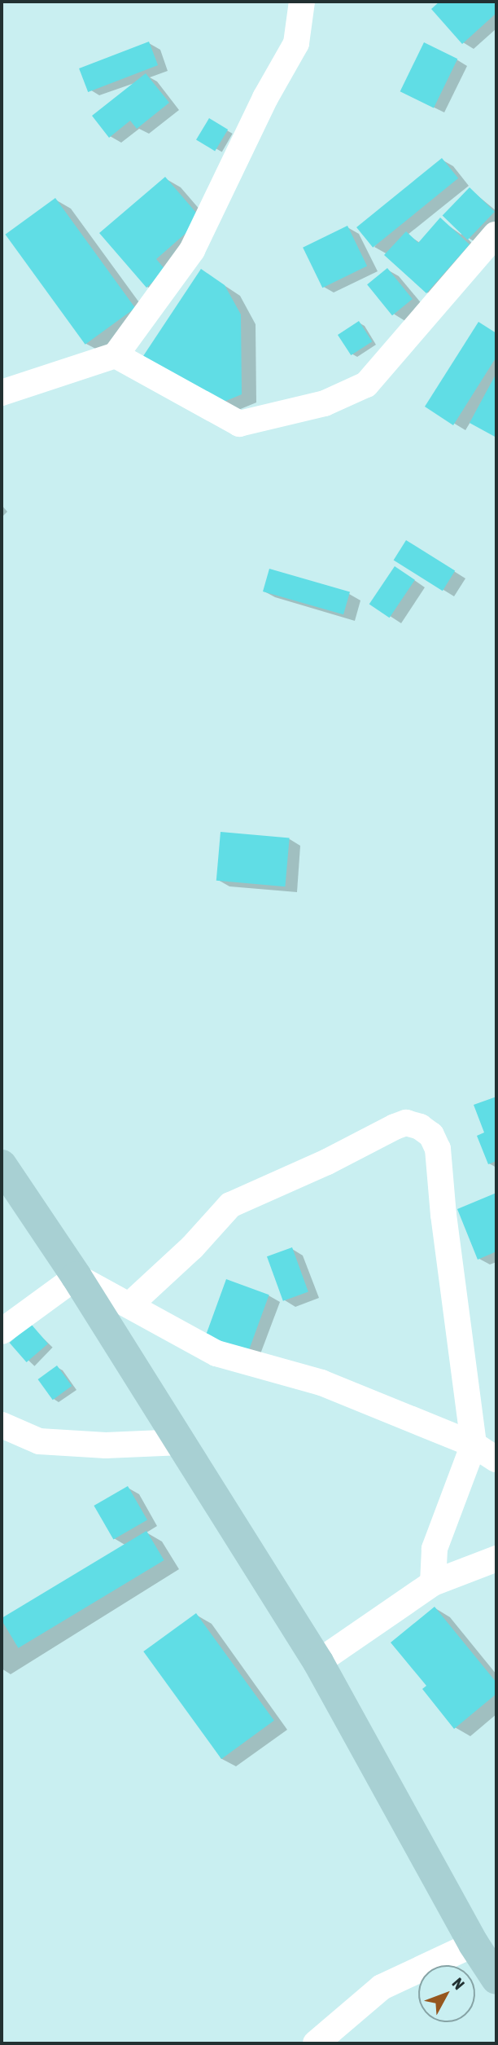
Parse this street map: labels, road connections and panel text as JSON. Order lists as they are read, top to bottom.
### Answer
{
  "north": "top right"
}
